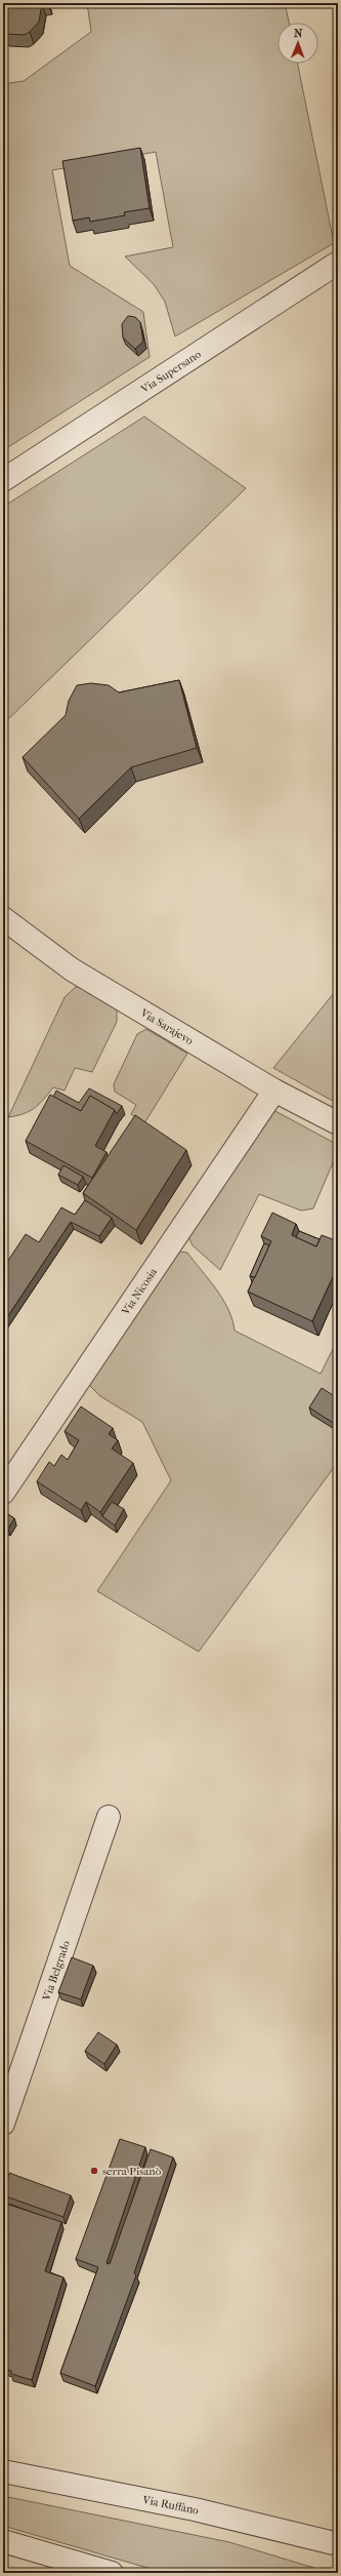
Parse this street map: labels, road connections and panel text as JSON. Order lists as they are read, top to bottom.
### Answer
{
  "streets": {
    "street": [
      "Via Supersano",
      "Via Sarajevo",
      "Via Nicosia",
      "Via Belgrado",
      "Via Ruffano"
    ]
  },
  "crossings": [
    ["Via Sarajevo", "Via Nicosia"]
  ],
  "places": ["serra Pisanò"],
  "north": "top"
}
